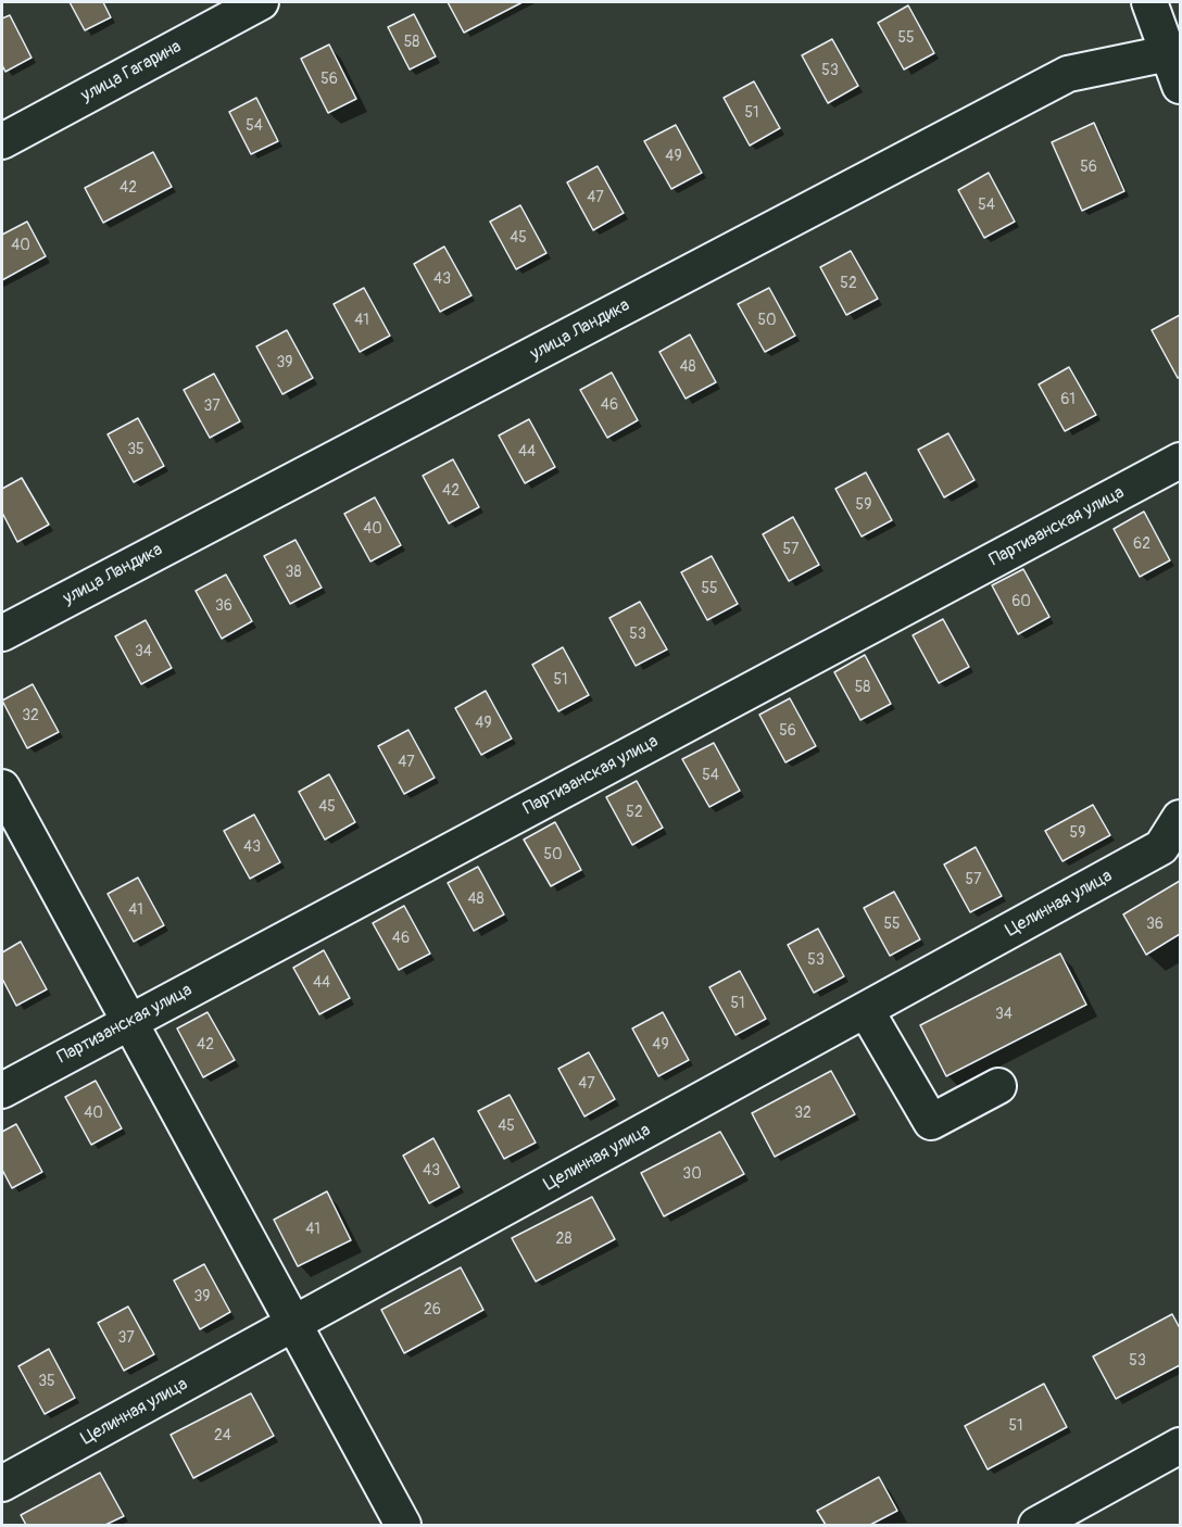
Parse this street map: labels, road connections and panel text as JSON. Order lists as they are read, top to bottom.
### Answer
{
  "streets": {
    "street": [
      "улица Гагарина",
      "улица Ландика",
      "Партизанская улица",
      "Целинная улица"
    ]
  },
  "house_numbers": [
    "55",
    "58",
    "53",
    "56",
    "51",
    "54",
    "49",
    "56",
    "42",
    "47",
    "54",
    "45",
    "40",
    "43",
    "52",
    "41",
    "50",
    "39",
    "48",
    "61",
    "46",
    "37",
    "35",
    "44",
    "42",
    "59",
    "40",
    "62",
    "57",
    "38",
    "55",
    "60",
    "36",
    "53",
    "34",
    "51",
    "58",
    "32",
    "49",
    "56",
    "47",
    "54",
    "45",
    "52",
    "59",
    "43",
    "50",
    "57",
    "48",
    "41",
    "55",
    "36",
    "46",
    "53",
    "44",
    "51",
    "34",
    "42",
    "49",
    "47",
    "40",
    "32",
    "45",
    "43",
    "30",
    "41",
    "28",
    "39",
    "26",
    "37",
    "53",
    "35",
    "51",
    "24"
  ]
}
